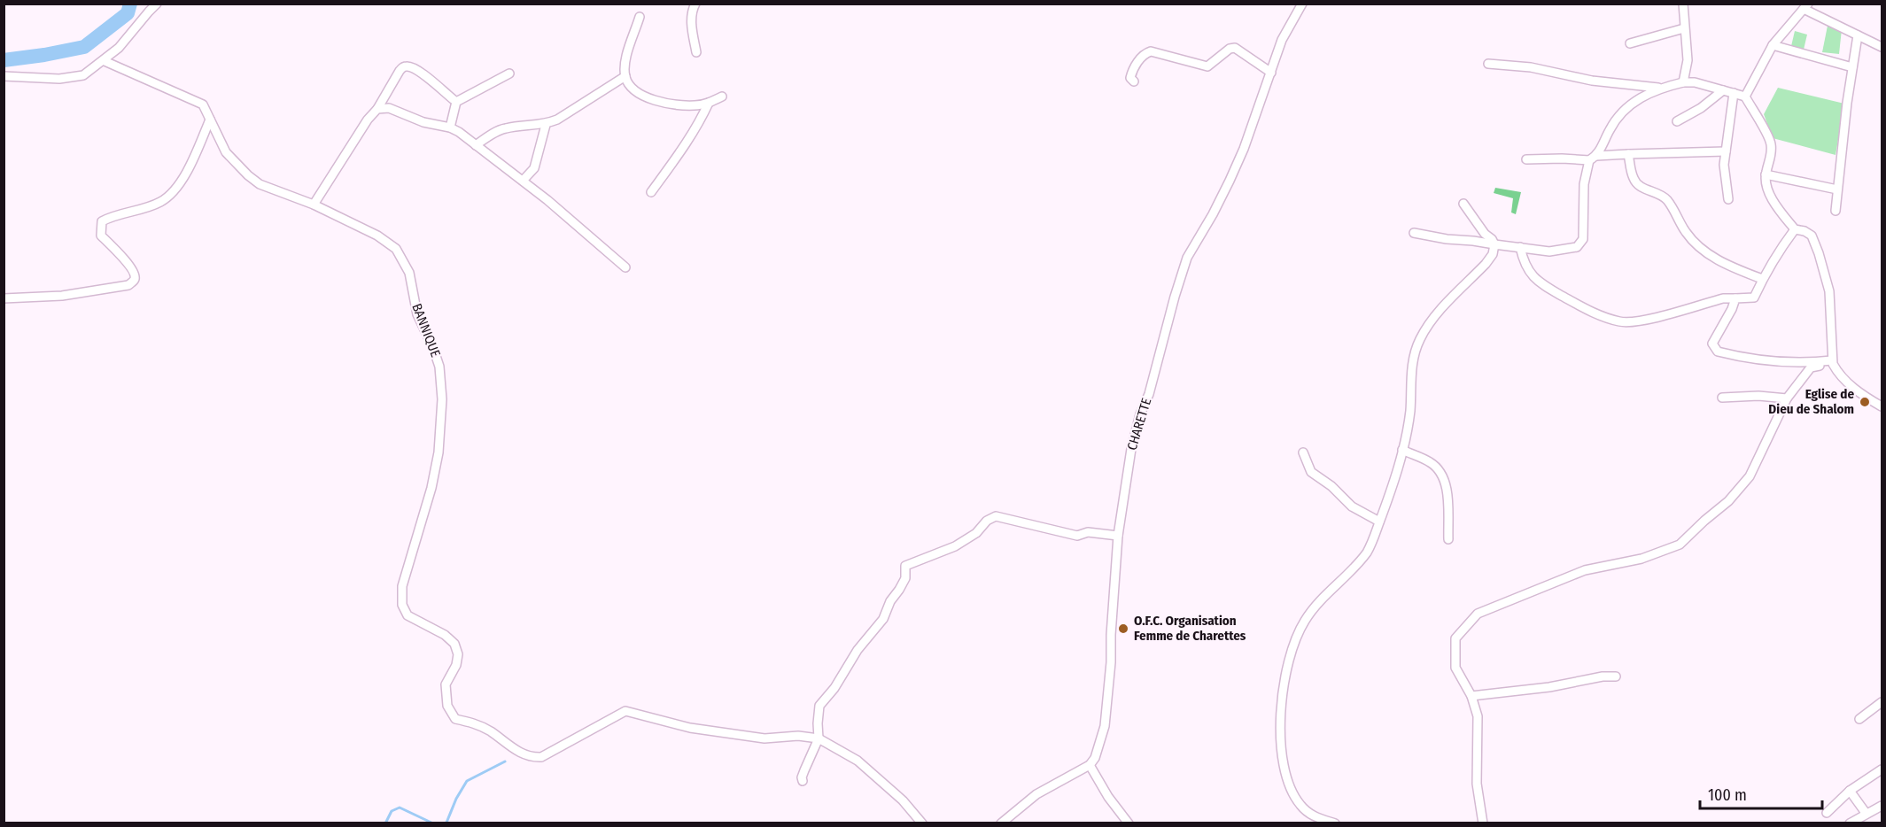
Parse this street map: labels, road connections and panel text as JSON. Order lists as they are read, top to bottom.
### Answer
{
  "streets": {
    "street": ["BANNIQUE", "CHARETTE"]
  },
  "places": ["Eglise de Dieu de Shalom", "O.F.C. Organisation Femme de Charettes"],
  "scale_bar": "100 m"
}
